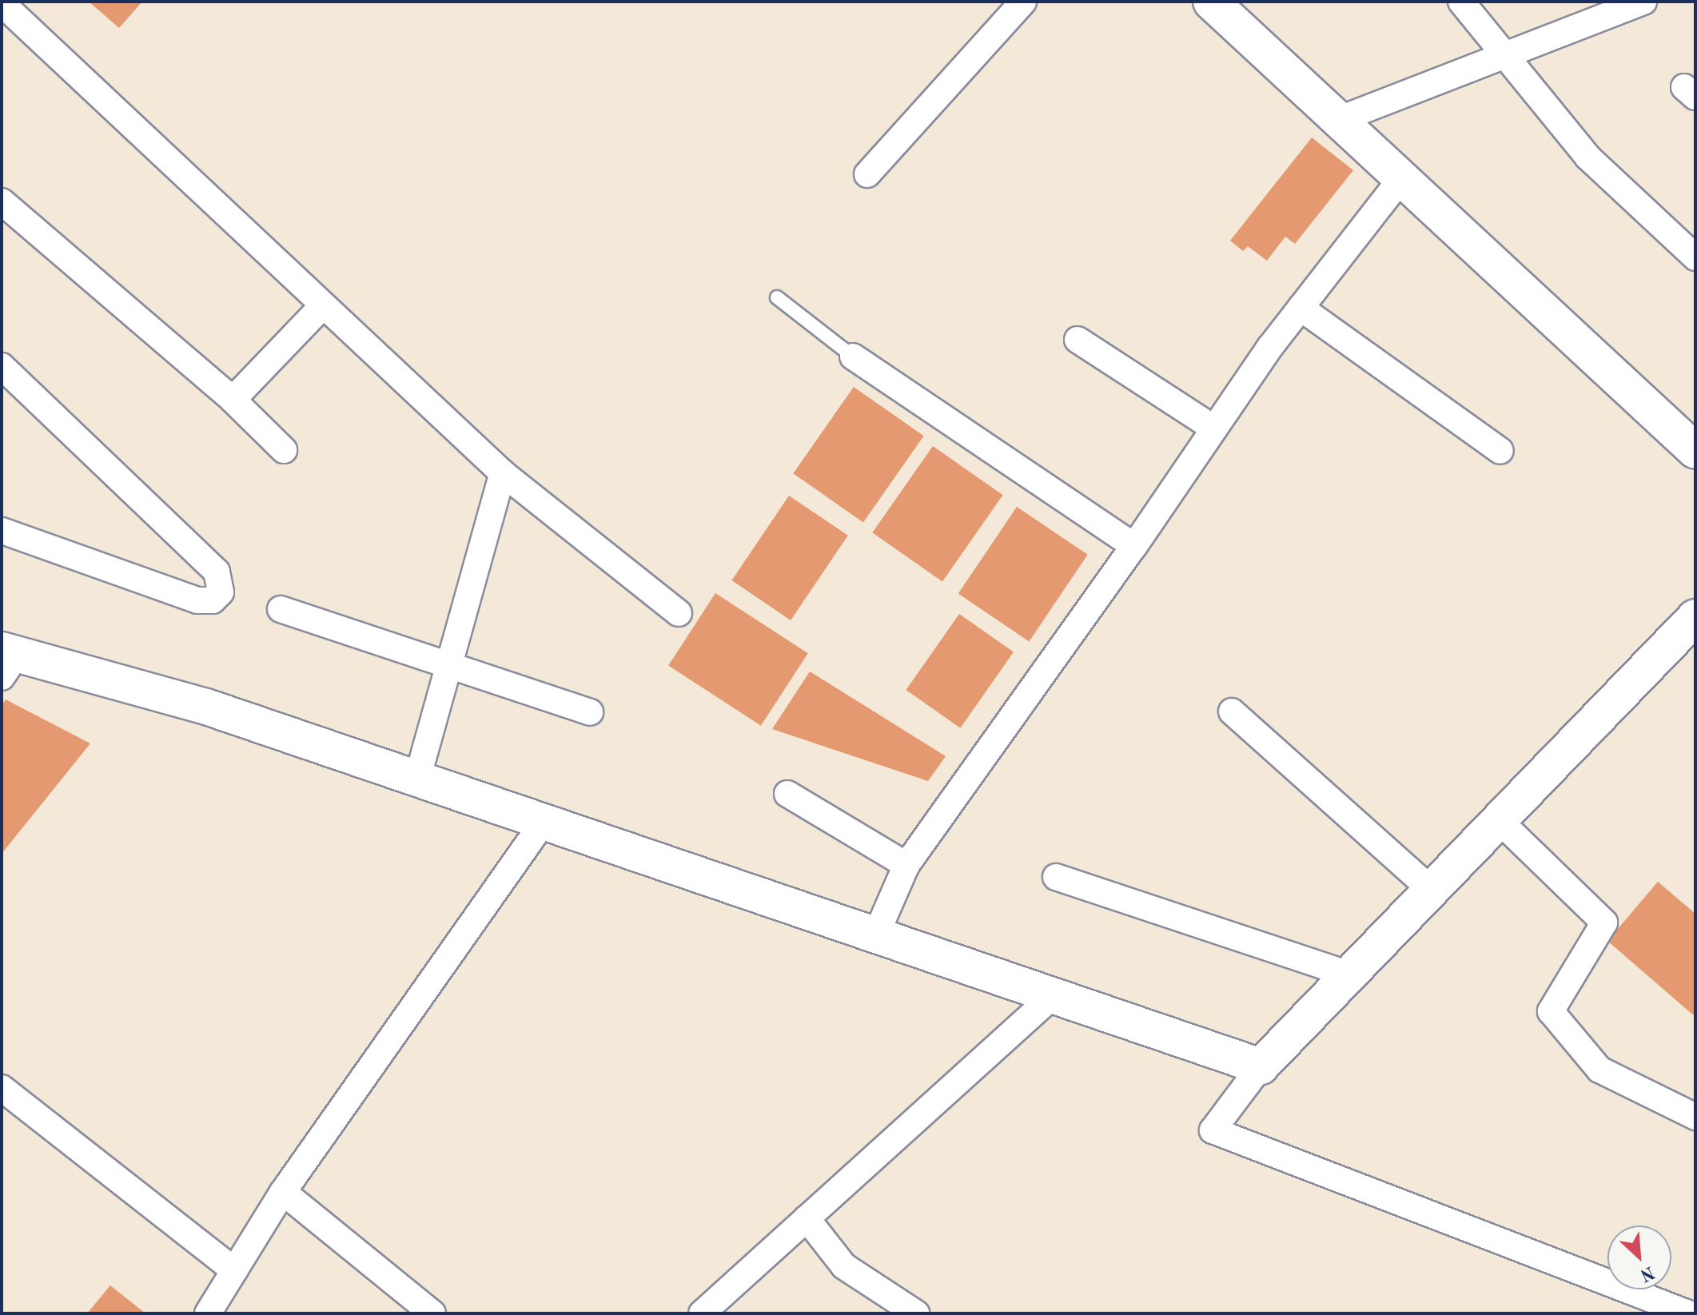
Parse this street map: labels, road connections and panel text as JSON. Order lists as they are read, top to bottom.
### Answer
{
  "north": "bottom right"
}
